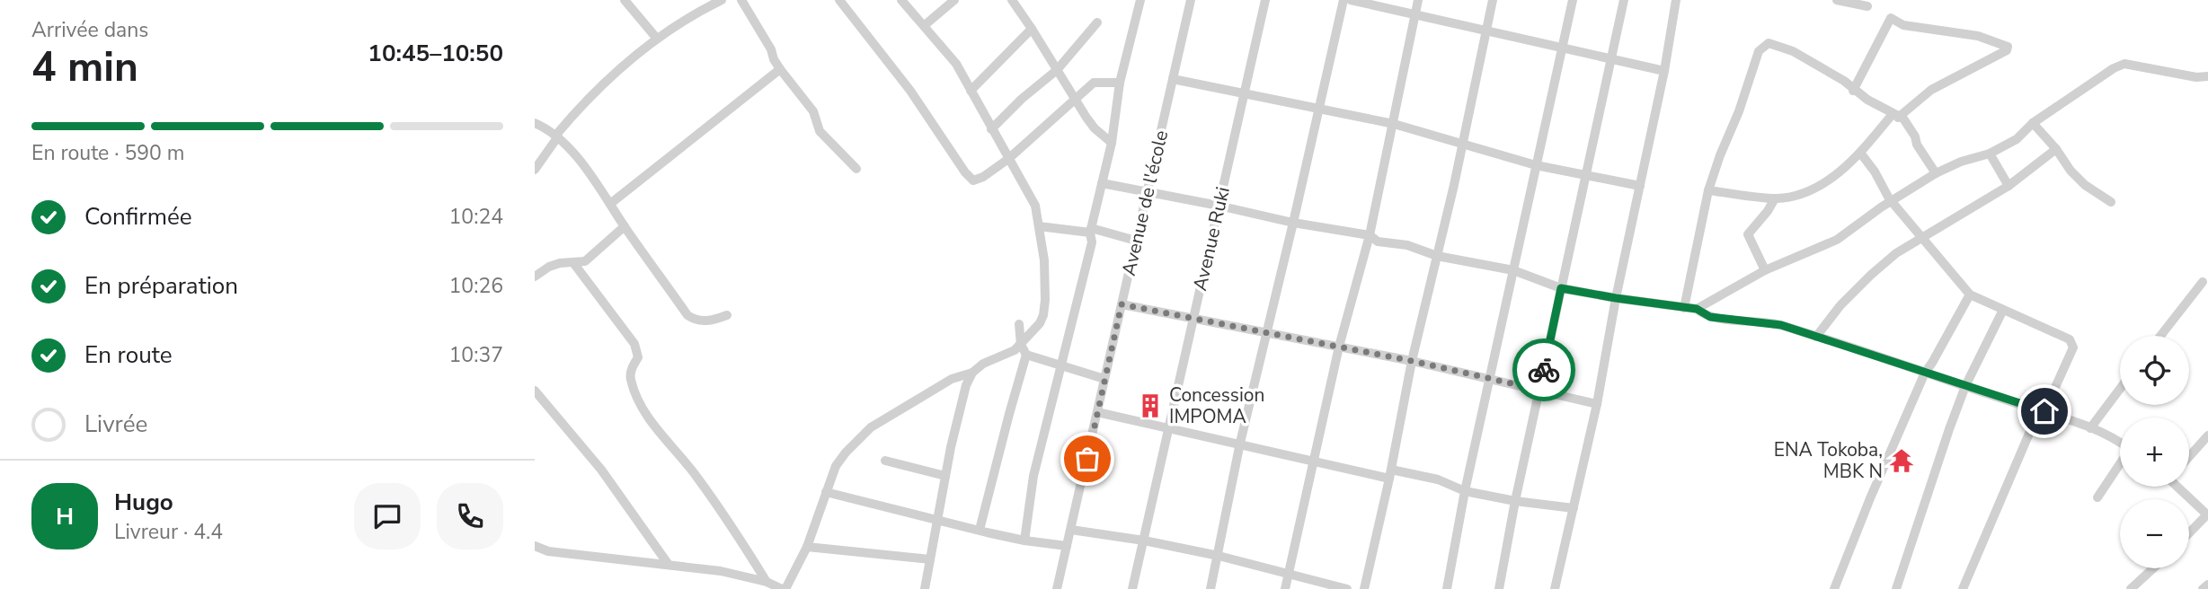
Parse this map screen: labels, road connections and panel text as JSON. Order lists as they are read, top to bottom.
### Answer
{
  "streets": {
    "street": ["Avenue de l'école", "Avenue Ruki"]
  },
  "places": {
    "building": ["Concession IMPOMA"],
    "temple": ["ENA Tokoba, MBK N"]
  },
  "page": {
    "heading": ["4 min", "Arrivée dans", "10:45–10:50"],
    "panel": ["Hugo", "Livreur · 4.4"],
    "bar": "En route · 590 m",
    "list": [
      ["Confirmée", "10:24"],
      ["En préparation", "10:26"],
      ["En route", "10:37"],
      "Livrée"
    ],
    "map_buttons": ["+", "−"],
    "round": "H"
  }
}
